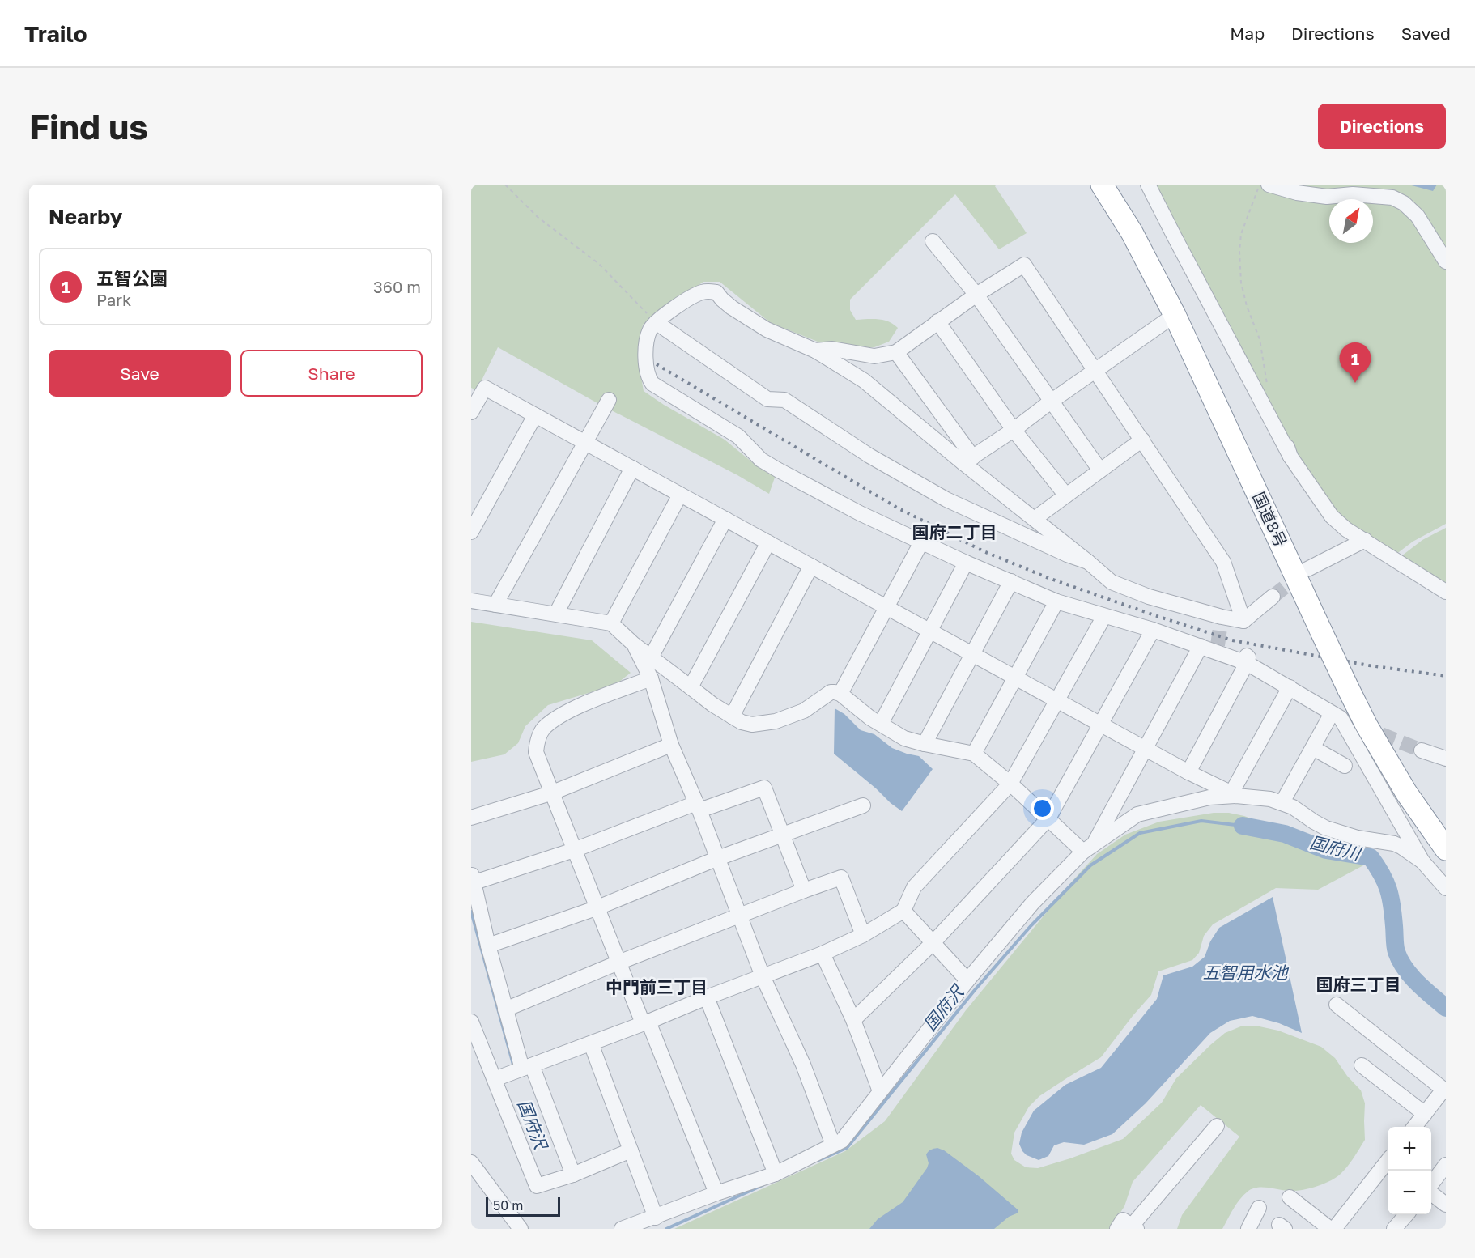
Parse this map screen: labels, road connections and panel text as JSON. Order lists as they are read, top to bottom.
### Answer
{
  "streets": {
    "highway": ["国道8号"]
  },
  "districts": ["国府二丁目", "国府三丁目", "中門前三丁目"],
  "water": ["国府川", "五智用水池", "国府沢"],
  "scale_bar": "50 m",
  "north": "top right",
  "page": {
    "header": "Trailo",
    "nav": ["Map", "Directions", "Saved"],
    "buttons": [
      "Directions",
      ["Save", "Share"]
    ],
    "title": "Find us",
    "heading": "Nearby",
    "list": [
      {
        "mark": "1",
        "name": "五智公園",
        "note": "Park",
        "value": "360 m"
      }
    ],
    "pins": "1",
    "map_buttons": ["+", "−"],
    "scale": "50 m"
  }
}
